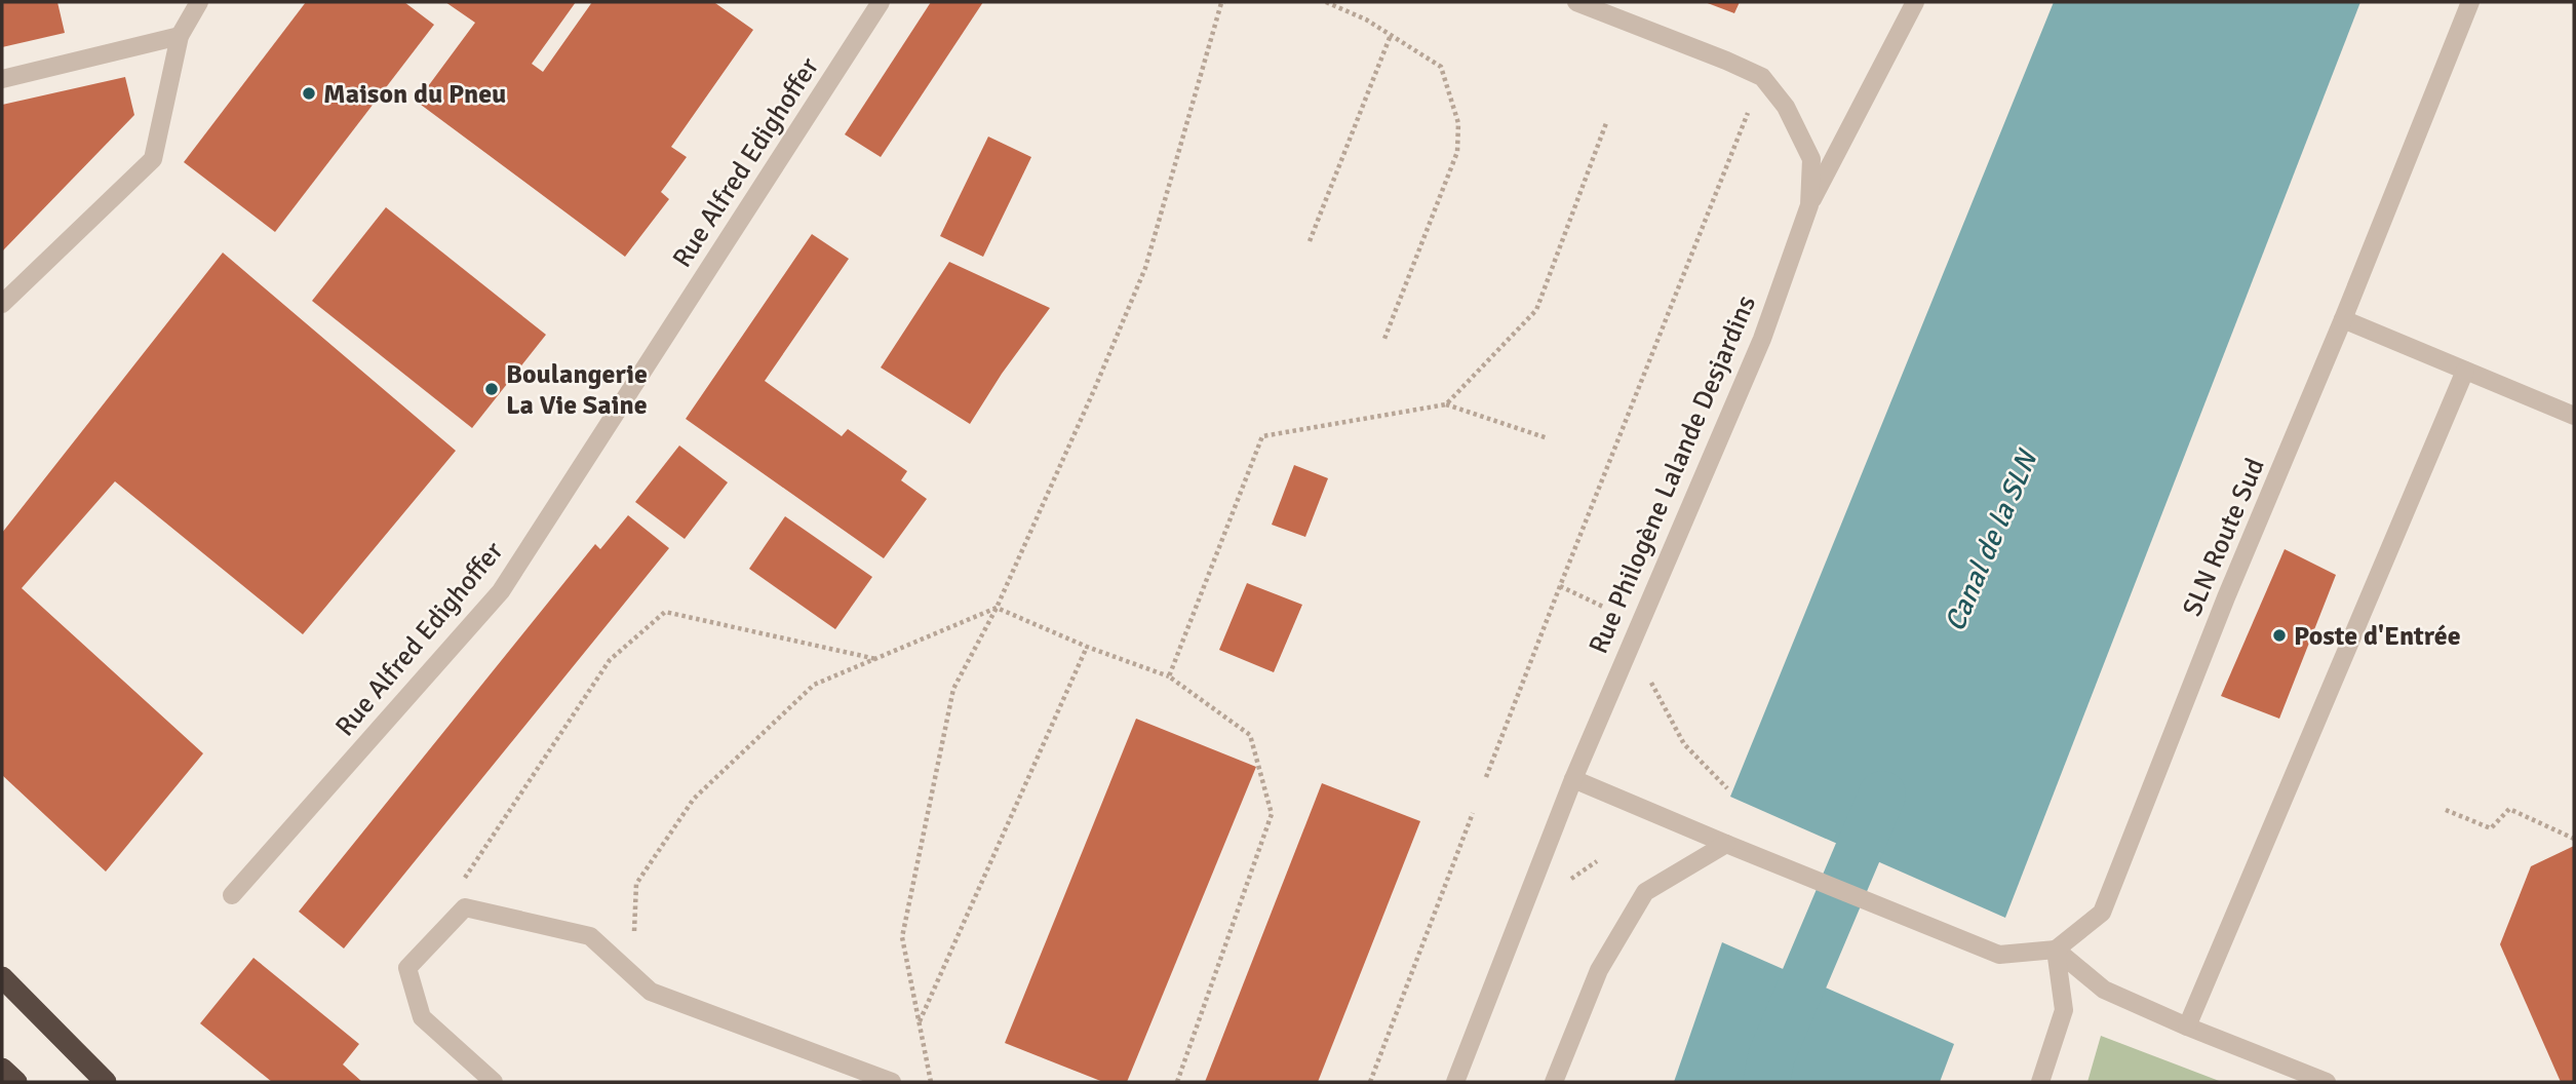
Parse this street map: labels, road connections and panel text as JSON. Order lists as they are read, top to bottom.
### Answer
{
  "streets": {
    "street": ["Rue Alfred Edighoffer", "Rue Philogène Lalande Desjardins", "SLN Route Sud"]
  },
  "water": ["Canal de la SLN"],
  "places": ["Maison du Pneu", "Boulangerie La Vie Saine", "Poste d'Entrée"]
}
